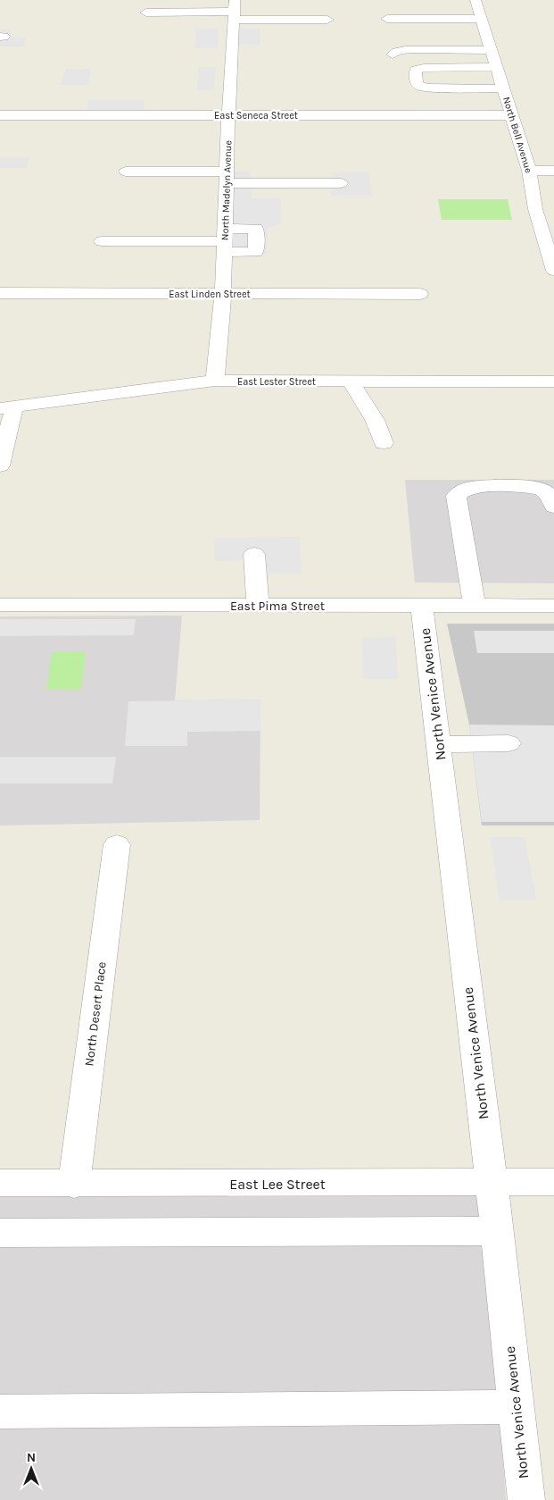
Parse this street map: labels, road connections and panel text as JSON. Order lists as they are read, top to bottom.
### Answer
{
  "streets": {
    "street": [
      "East Seneca Street",
      "North Bell Avenue",
      "North Madelyn Avenue",
      "East Linden Street",
      "East Lester Street",
      "East Pima Street",
      "North Venice Avenue",
      "North Desert Place",
      "East Lee Street"
    ]
  },
  "crossings": [
    ["East Seneca Street", "North Bell Avenue"],
    ["East Seneca Street", "North Madelyn Avenue"],
    ["North Madelyn Avenue", "East Linden Street"],
    ["North Madelyn Avenue", "East Lester Street"],
    ["East Pima Street", "North Venice Avenue"],
    ["North Venice Avenue", "East Lee Street"],
    ["North Desert Place", "East Lee Street"]
  ],
  "north": "top"
}
